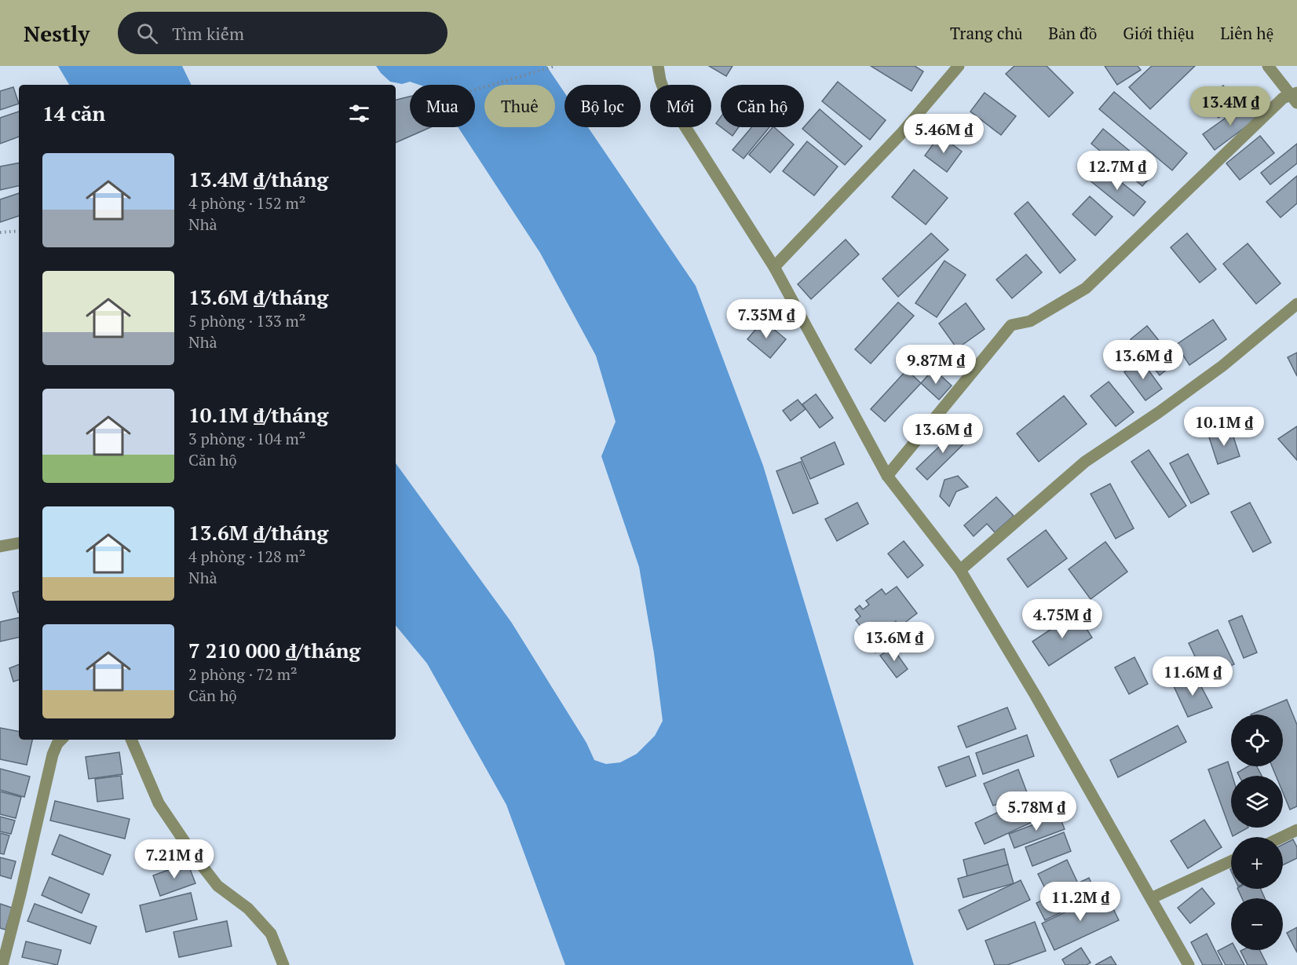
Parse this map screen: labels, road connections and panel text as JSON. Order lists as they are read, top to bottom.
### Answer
{
  "page": {
    "header": "Nestly",
    "search": "Tìm kiếm",
    "nav": [
      "Trang chủ",
      "Bản đồ",
      "Giới thiệu",
      "Liên hệ"
    ],
    "chip": [
      "Mua",
      "Thuê",
      "Bộ lọc",
      "Mới",
      "Căn hộ"
    ],
    "heading": "14 căn",
    "price": [
      "13.4M ₫",
      "5.46M ₫",
      "12.7M ₫",
      "7.35M ₫",
      "13.6M ₫",
      "9.87M ₫",
      "10.1M ₫",
      "13.6M ₫",
      "4.75M ₫",
      "13.6M ₫",
      "11.6M ₫",
      "5.78M ₫",
      "7.21M ₫",
      "11.2M ₫"
    ],
    "list": [
      {
        "name": "13.4M ₫/tháng",
        "note": "4 phòng · 152 m² · Nhà"
      },
      {
        "name": "13.6M ₫/tháng",
        "note": "5 phòng · 133 m² · Nhà"
      },
      {
        "name": "10.1M ₫/tháng",
        "note": "3 phòng · 104 m² · Căn hộ"
      },
      {
        "name": "13.6M ₫/tháng",
        "note": "4 phòng · 128 m² · Nhà"
      },
      {
        "name": "7 210 000 ₫/tháng",
        "note": "2 phòng · 72 m² · Căn hộ"
      }
    ],
    "map_buttons": ["+", "−"]
  }
}
